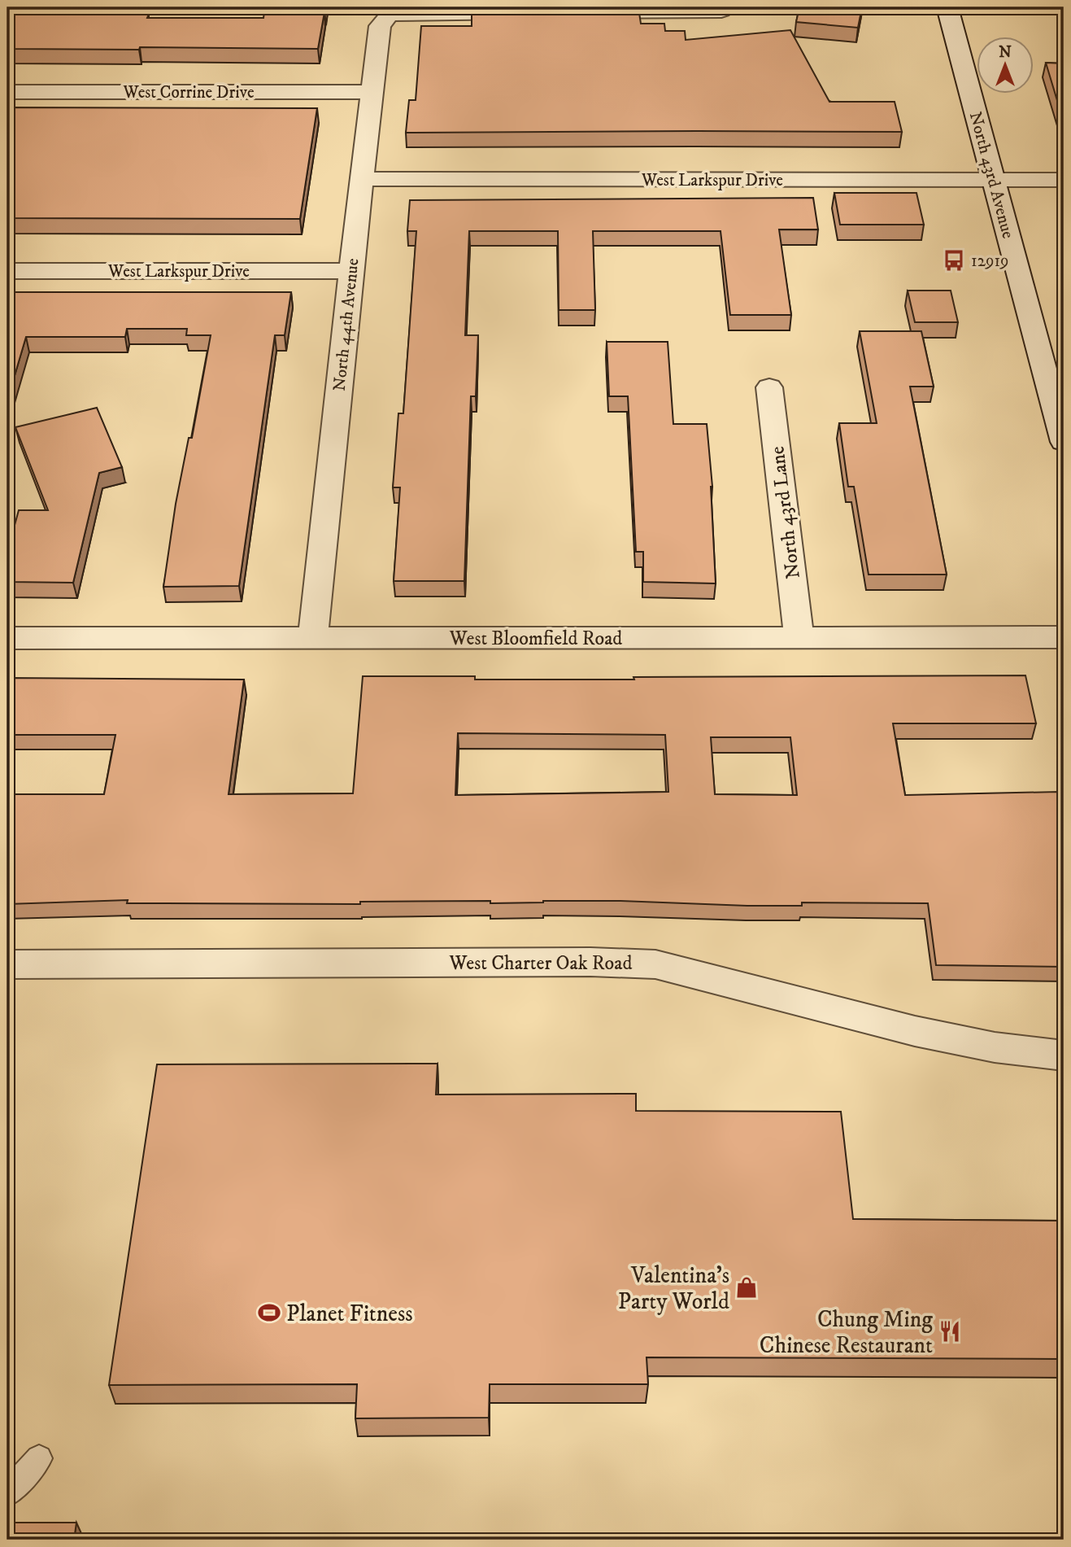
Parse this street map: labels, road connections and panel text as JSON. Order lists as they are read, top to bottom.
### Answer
{
  "streets": {
    "street": [
      "West Corrine Drive",
      "North 43rd Avenue",
      "West Larkspur Drive",
      "North 44th Avenue",
      "North 43rd Lane",
      "West Bloomfield Road",
      "West Charter Oak Road"
    ]
  },
  "crossings": [
    ["West Corrine Drive", "North 44th Avenue"],
    ["North 43rd Avenue", "West Larkspur Drive"],
    ["West Larkspur Drive", "North 44th Avenue"],
    ["North 44th Avenue", "West Bloomfield Road"],
    ["North 43rd Lane", "West Bloomfield Road"]
  ],
  "places": {
    "bus stop": ["12919"],
    "shop": ["Valentina's Party World"],
    "sports": ["Planet Fitness"],
    "restaurant": ["Chung Ming Chinese Restaurant"]
  },
  "north": "top"
}
